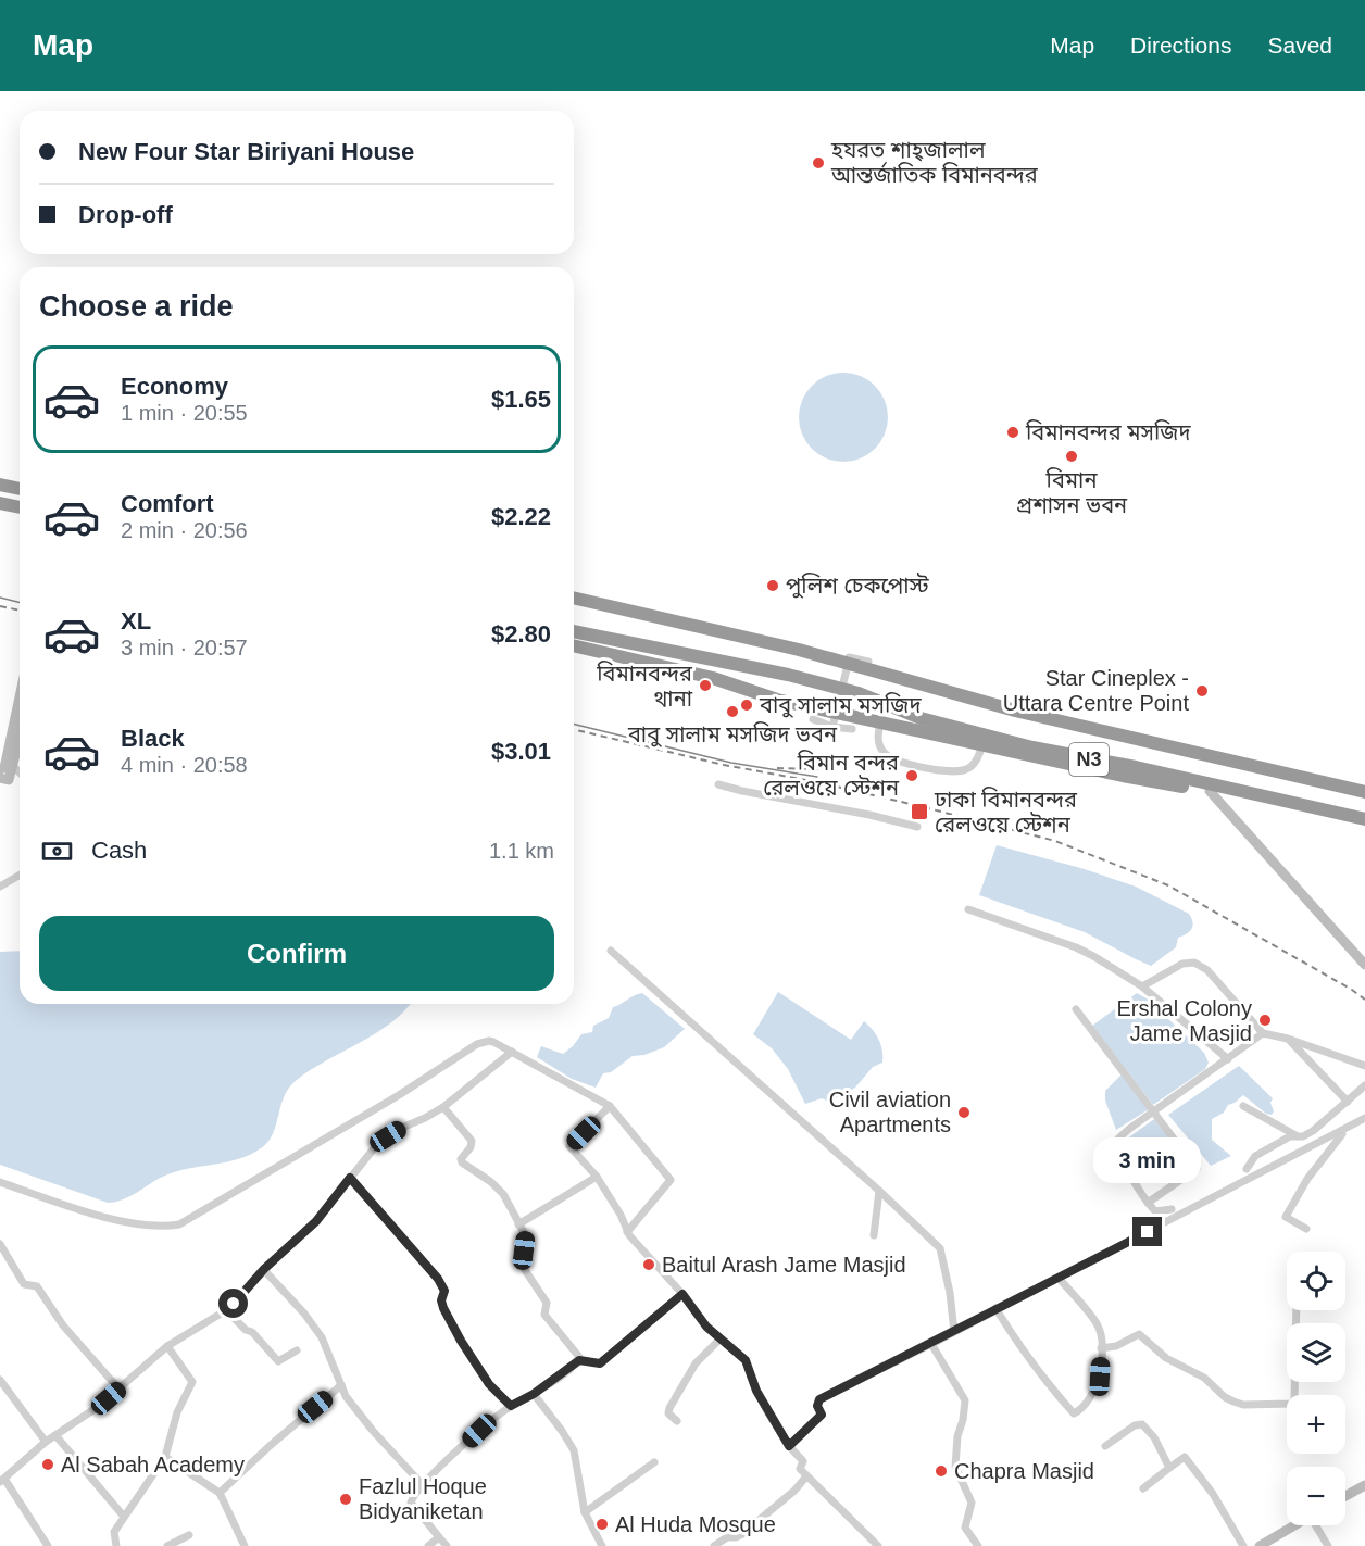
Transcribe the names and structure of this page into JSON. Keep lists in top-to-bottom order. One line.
{"streets":{"highway":["N3"]},"places":{"other":["হযরত শাহ্‌জালাল আন্তর্জাতিক বিমানবন্দর","বিমানবন্দর মসজিদ","বিমান প্রশাসন ভবন","পুলিশ চেকপোস্ট","বিমানবন্দর থানা","Star Cineplex - Uttara Centre Point","বাবু সালাম মসজিদ","বাবু সালাম মসজিদ ভবন","বিমান বন্দর রেলওয়ে স্টেশন","Ershal Colony Jame Masjid","Civil aviation Apartments","Baitul Arash Jame Masjid","Al Sabah Academy","Chapra Masjid","Fazlul Hoque Bidyaniketan","Al Huda Mosque"],"transit":["ঢাকা বিমানবন্দর রেলওয়ে স্টেশন"]},"page":{"header":"Map","nav":["Map","Directions","Saved"],"banner":["New Four Star Biriyani House","Drop-off"],"heading":"Choose a ride","list":[{"name":"Economy","note":"1 min · 20:55","value":"$1.65"},{"name":"Comfort","note":"2 min · 20:56","value":"$2.22"},{"name":"XL","note":"3 min · 20:57","value":"$2.80"},{"name":"Black","note":"4 min · 20:58","value":"$3.01"}],"pay":["Cash","1.1 km"],"buttons":"Confirm","bubble":"3 min","map_buttons":["+","−"]}}
